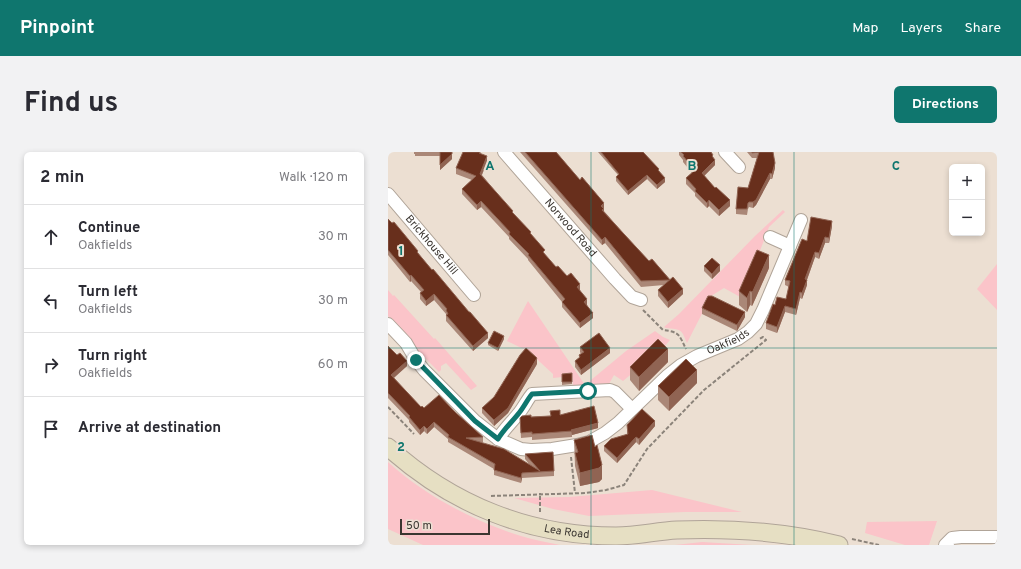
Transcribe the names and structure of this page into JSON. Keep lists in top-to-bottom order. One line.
{"streets":{"street":["Norwood Road","Brickhouse Hill","Oakfields","Lea Road"]},"scale_bar":"50 m","page":{"header":"Pinpoint","nav":["Map","Layers","Share"],"title":"Find us","buttons":"Directions","heading":["2 min","Walk · 120 m"],"map_buttons":["+","−"],"list":[["Continue","Oakfields","30 m"],["Turn left","Oakfields","30 m"],["Turn right","Oakfields","60 m"],"Arrive at destination"],"scale":"50 m"},"grid":{"columns":["A","B","C"],"rows":["1","2"]}}
